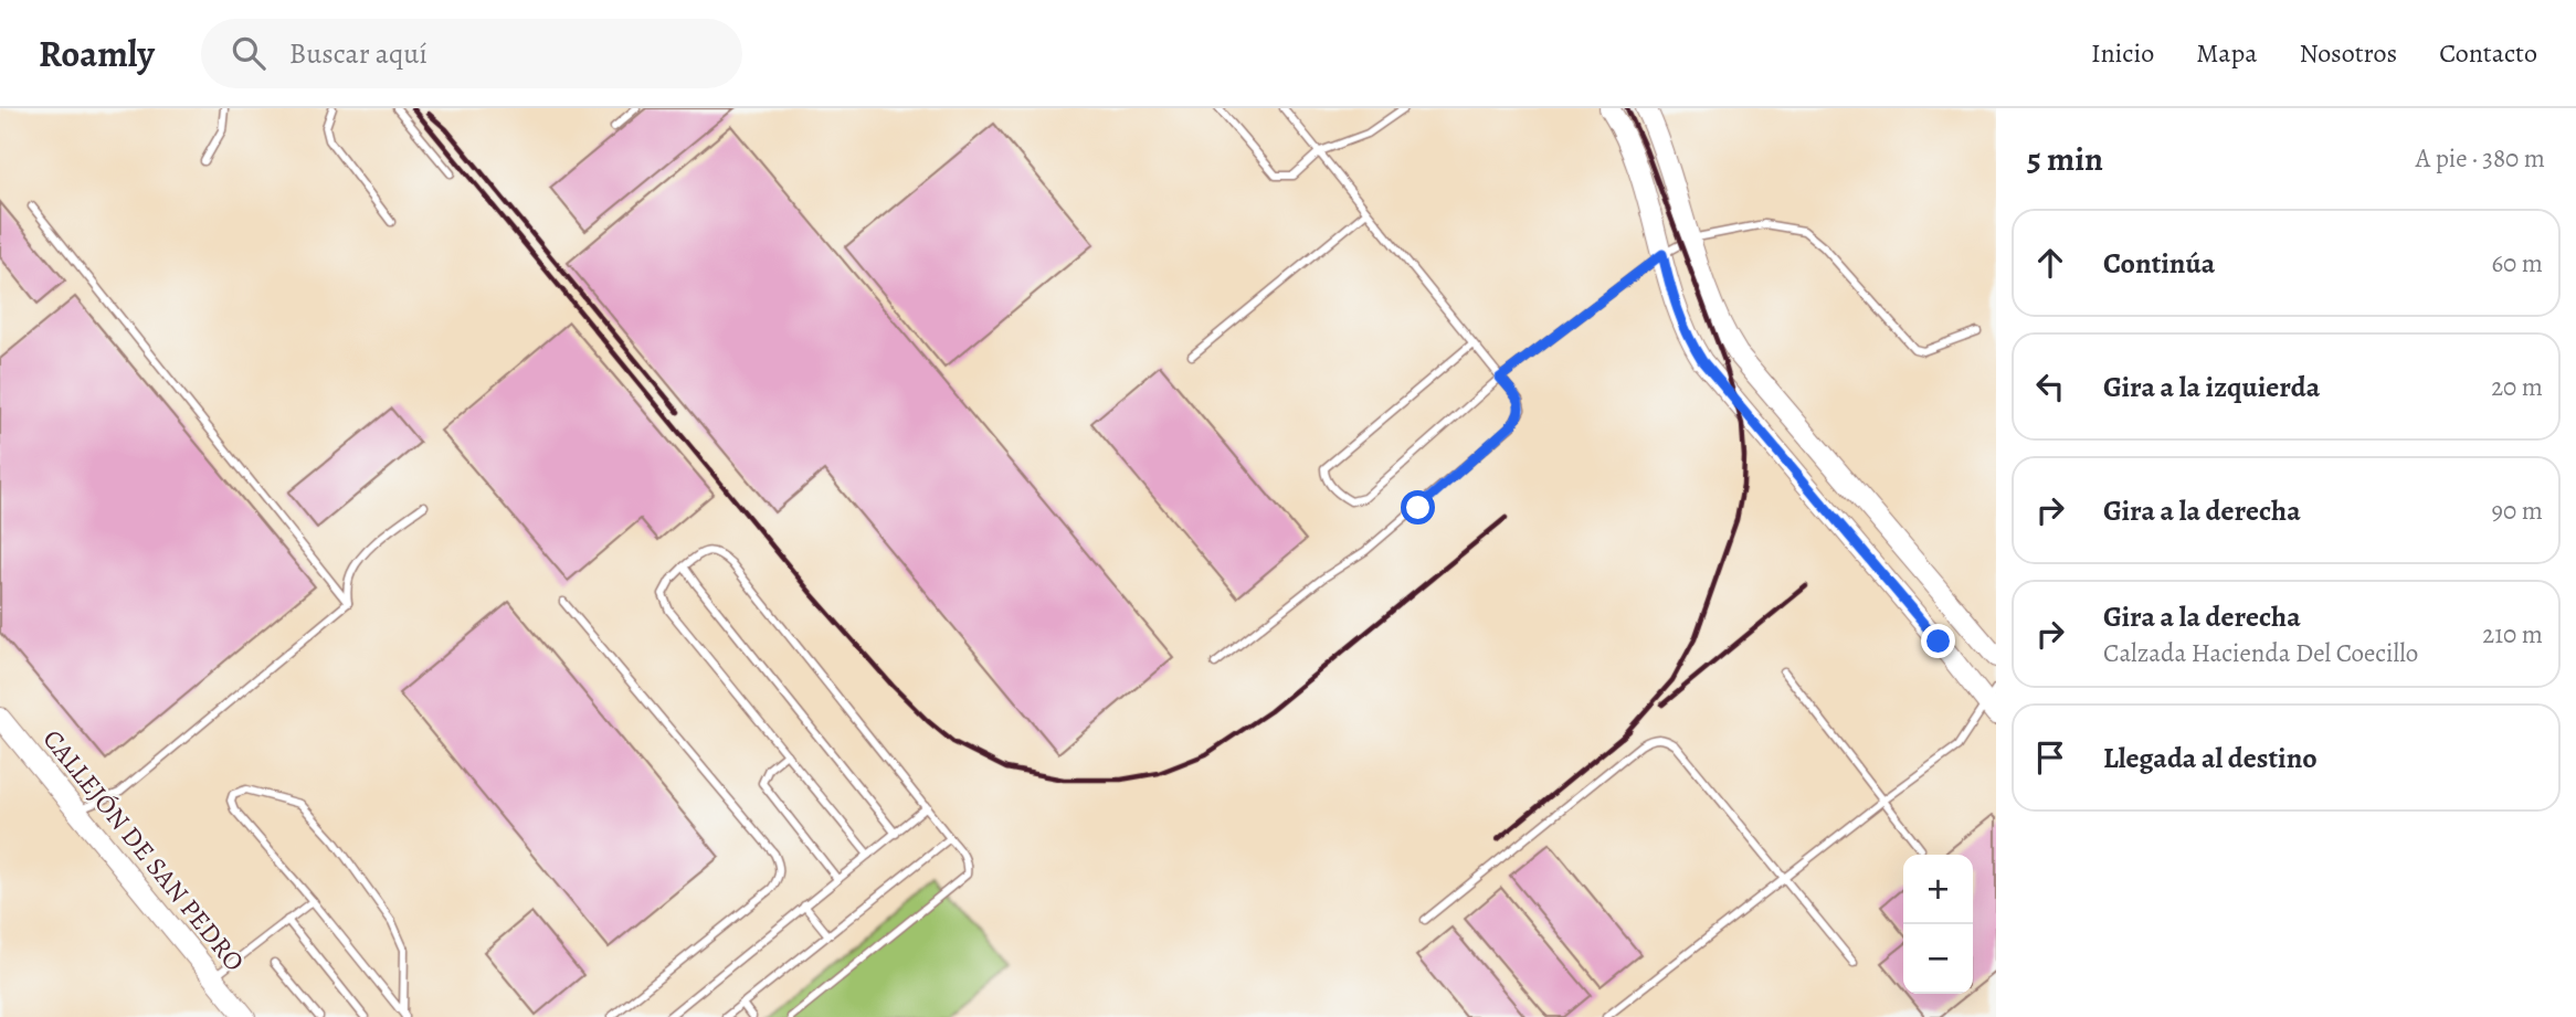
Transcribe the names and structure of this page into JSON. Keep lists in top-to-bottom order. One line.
{"streets":{"main road":["CALLEJÓN DE SAN PEDRO"]},"page":{"header":"Roamly","search":"Buscar aquí","nav":["Inicio","Mapa","Nosotros","Contacto"],"heading":["5 min","A pie · 380 m"],"list":[["Continúa","60 m"],["Gira a la izquierda","20 m"],["Gira a la derecha","90 m"],["Gira a la derecha","Calzada Hacienda Del Coecillo","210 m"],"Llegada al destino"],"map_buttons":["+","−"]}}
